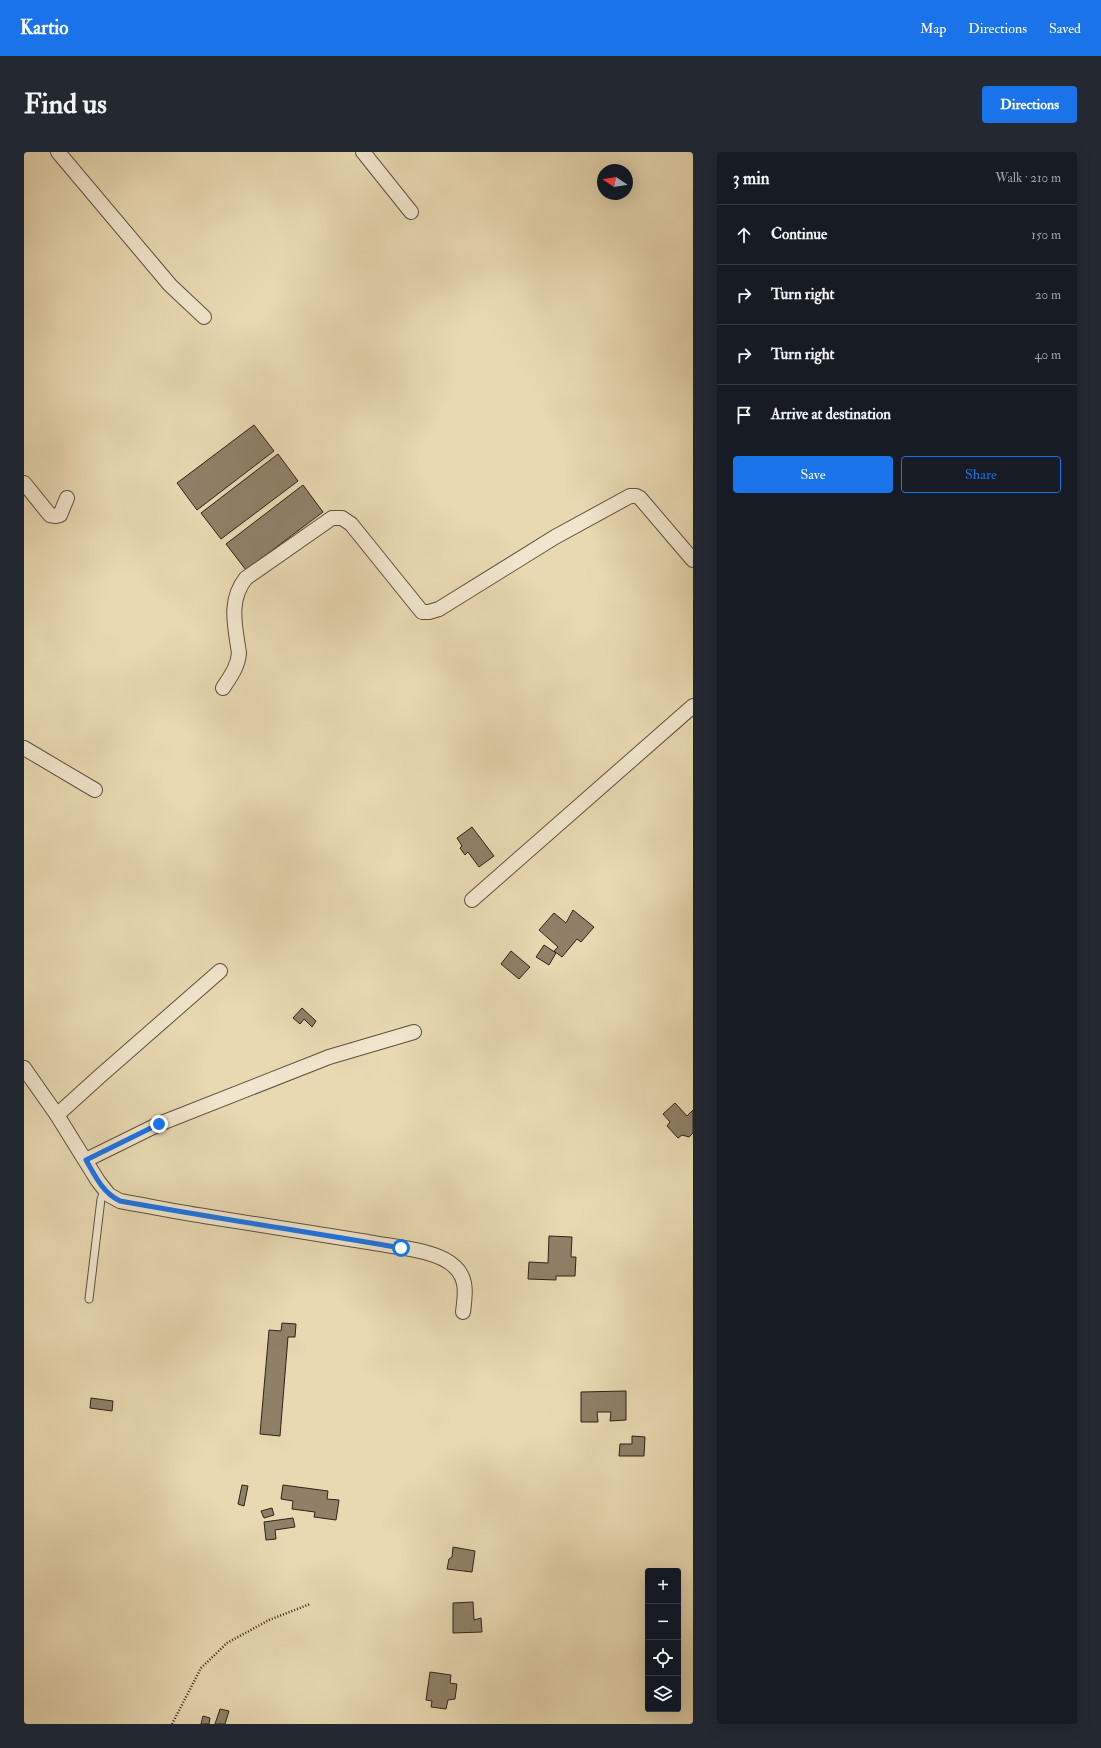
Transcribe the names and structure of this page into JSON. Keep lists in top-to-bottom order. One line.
{"north":"left","page":{"header":"Kartio","nav":["Map","Directions","Saved"],"buttons":["Directions",["Save","Share"]],"title":"Find us","heading":["3 min","Walk · 210 m"],"list":[["Continue","150 m"],["Turn right","20 m"],["Turn right","40 m"],"Arrive at destination"],"map_buttons":["+","−"]}}
